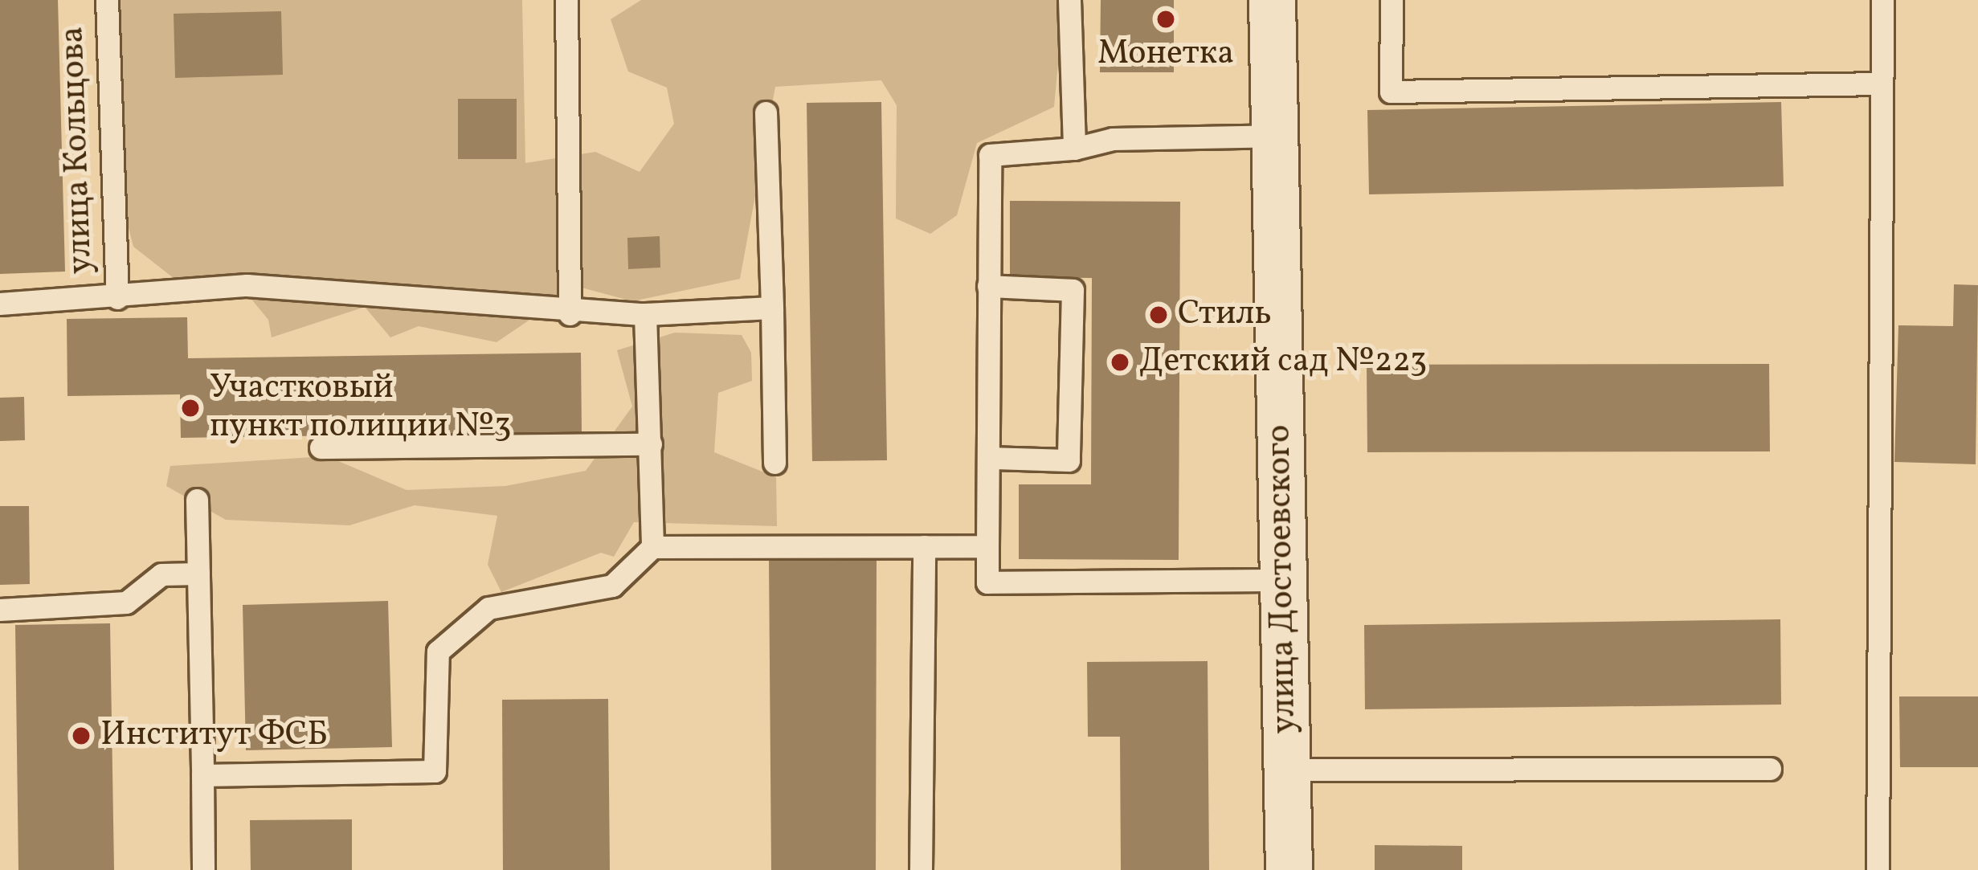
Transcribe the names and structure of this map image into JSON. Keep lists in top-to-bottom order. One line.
{"streets":{"street":["улица Достоевского"],"lane":["улица Кольцова"]},"places":["Монетка","Стиль","Детский сад №223","Участковый пункт полиции №3","Институт ФСБ"]}
